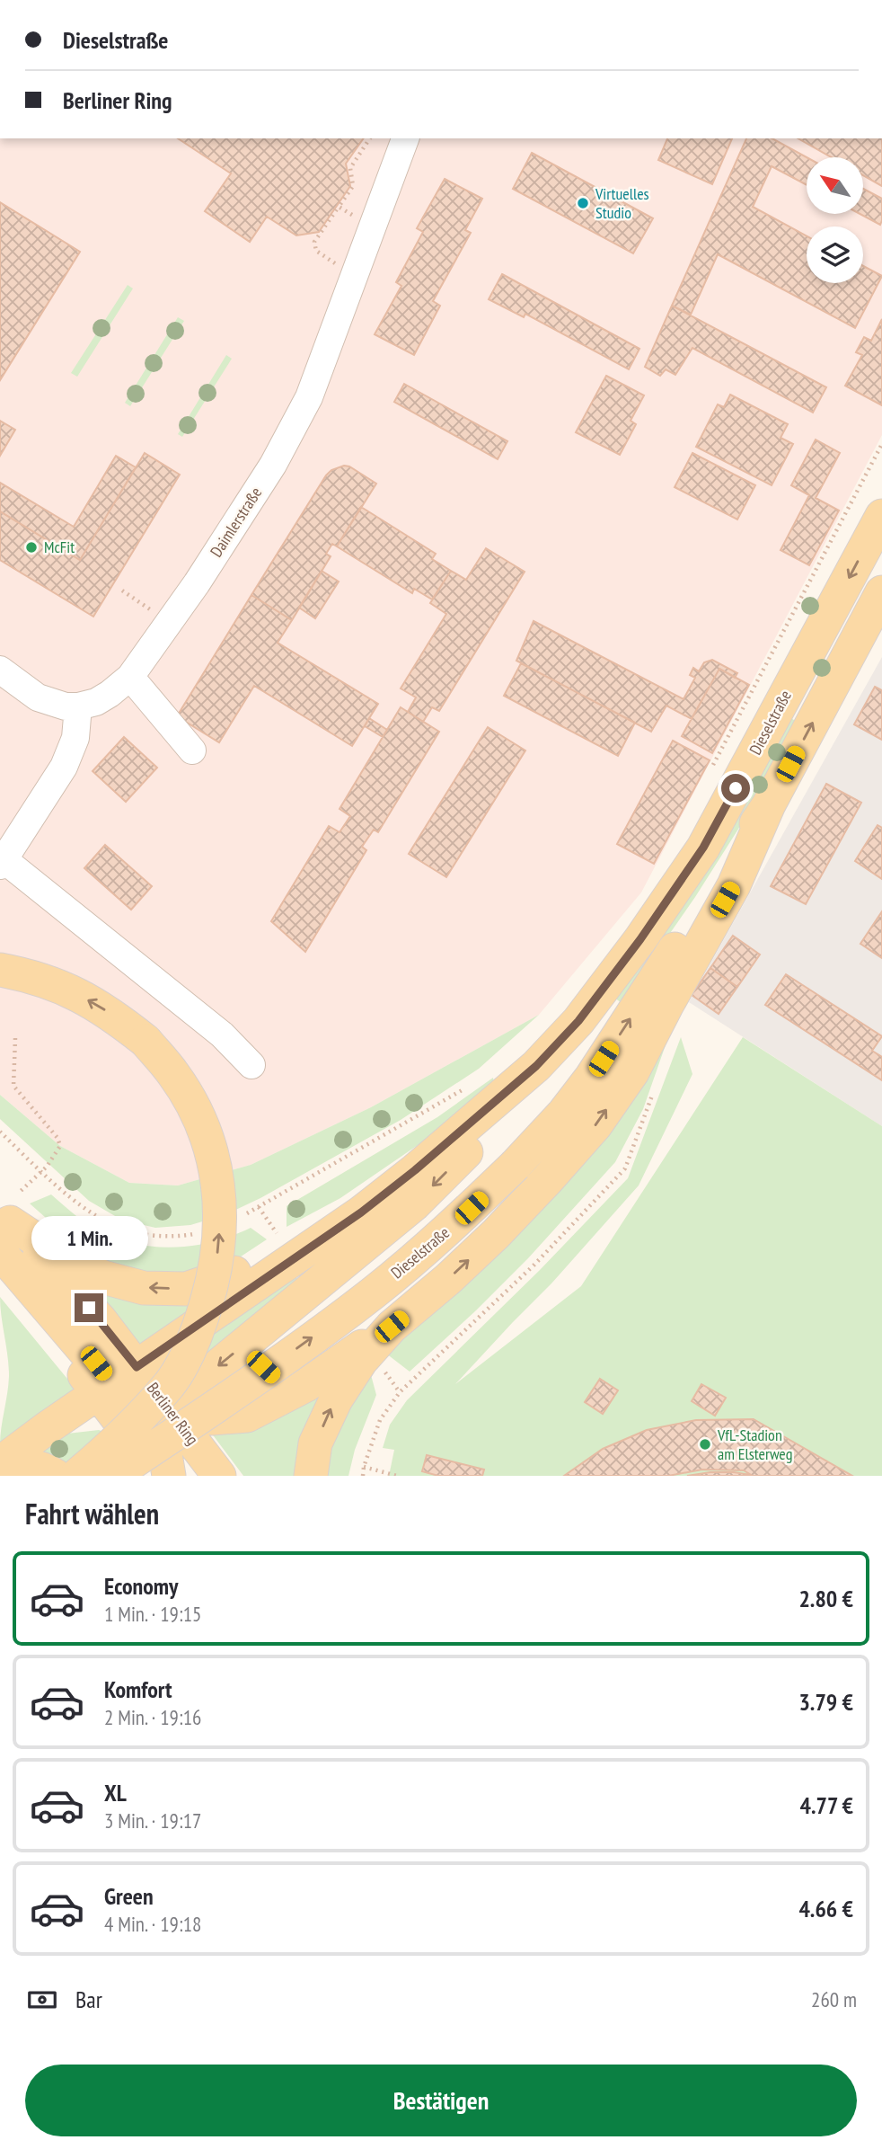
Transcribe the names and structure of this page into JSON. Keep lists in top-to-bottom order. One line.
{"streets":{"main road":["Dieselstraße","Berliner Ring"],"street":["Daimlerstraße"]},"crossings":[["Dieselstraße","Berliner Ring"]],"places":["Virtuelles Studio","McFit","VfL-Stadion am Elsterweg"],"north":"top left","page":{"banner":["Dieselstraße","Berliner Ring"],"bubble":"1 Min.","heading":"Fahrt wählen","list":[{"name":"Economy","note":"1 Min. · 19:15","value":"2.80 €"},{"name":"Komfort","note":"2 Min. · 19:16","value":"3.79 €"},{"name":"XL","note":"3 Min. · 19:17","value":"4.77 €"},{"name":"Green","note":"4 Min. · 19:18","value":"4.66 €"}],"pay":["Bar","260 m"],"buttons":"Bestätigen"}}
